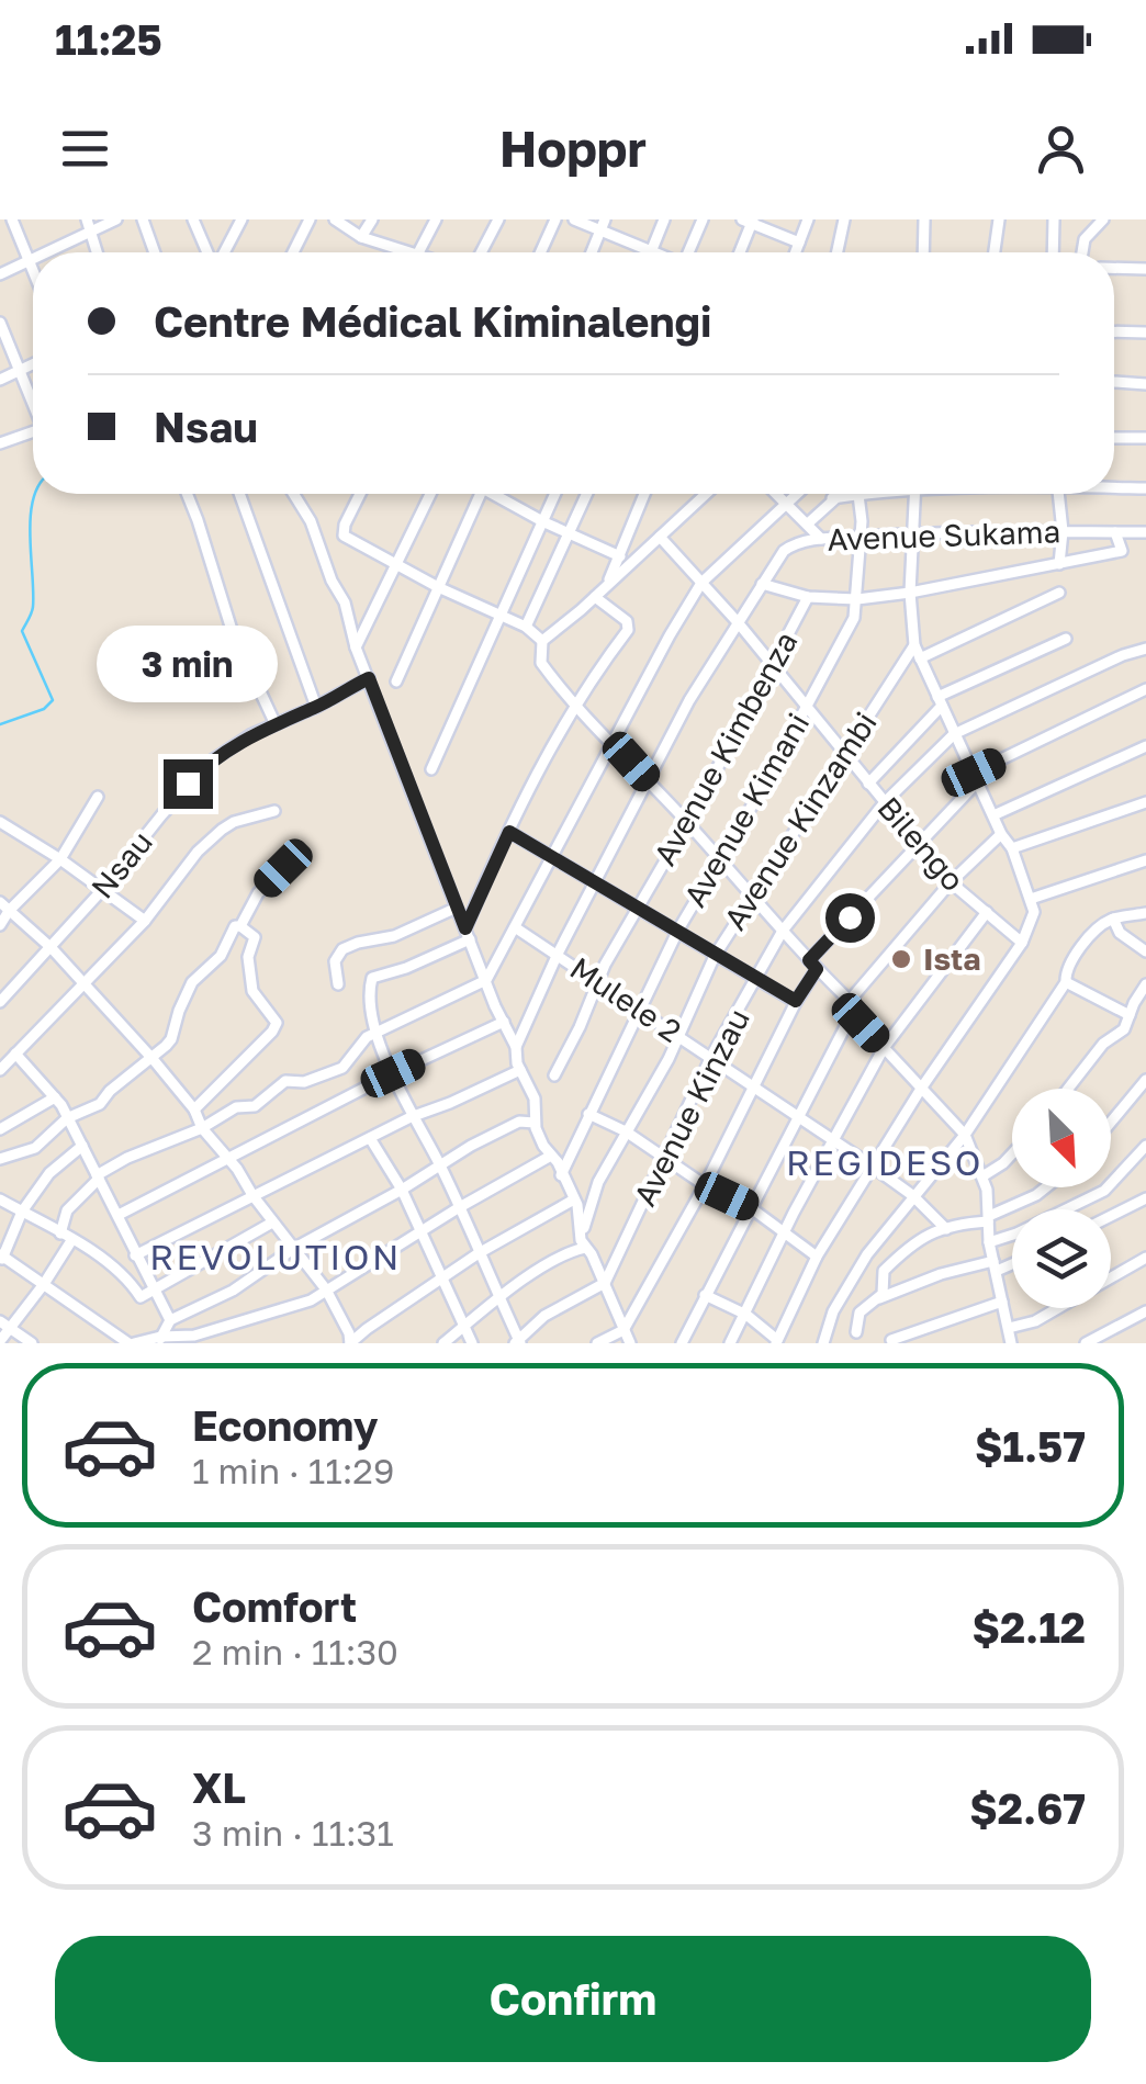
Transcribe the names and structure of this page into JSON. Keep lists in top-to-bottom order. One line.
{"streets":{"street":["Avenue Sukama","Avenue Kimbenza","Avenue Kimani","Avenue Kinzambi","Bilengo","Nsau","Mulele 2","Avenue Kinzau"]},"crossings":[["Avenue Sukama","Avenue Kimani"],["Avenue Sukama","Bilengo"],["Avenue Sukama","Mulele 2"],["Avenue Kimbenza","Bilengo"],["Avenue Kimbenza","Mulele 2"],["Avenue Kimani","Bilengo"],["Avenue Kimani","Mulele 2"],["Avenue Kinzambi","Bilengo"],["Avenue Kinzambi","Mulele 2"],["Bilengo","Avenue Kinzau"],["Mulele 2","Avenue Kinzau"]],"districts":["REGIDESO","REVOLUTION"],"places":["Ista"],"north":"bottom right","page":{"status":"11:25","header":"Hoppr","banner":["Centre Médical Kiminalengi","Nsau"],"bubble":"3 min","list":[{"name":"Economy","note":"1 min · 11:29","value":"$1.57"},{"name":"Comfort","note":"2 min · 11:30","value":"$2.12"},{"name":"XL","note":"3 min · 11:31","value":"$2.67"}],"buttons":"Confirm"}}
